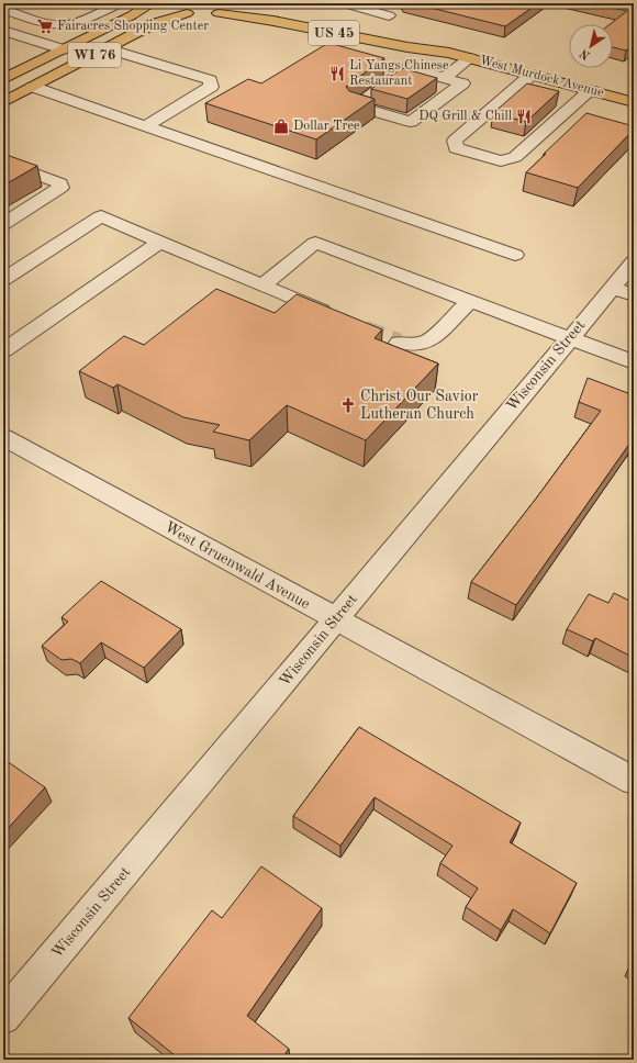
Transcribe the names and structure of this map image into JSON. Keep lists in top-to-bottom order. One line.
{"streets":{"main road":["US 45","WI 76","West Murdock Avenue"],"street":["Wisconsin Street","West Gruenwald Avenue"]},"crossings":[["Wisconsin Street","West Gruenwald Avenue"]],"places":{"supermarket":["Fairacres Shopping Center"],"restaurant":["Li Yangs Chinese Restaurant","DQ Grill & Chill"],"shop":["Dollar Tree"],"church":["Christ Our Savior Lutheran Church"]},"north":"bottom left"}
